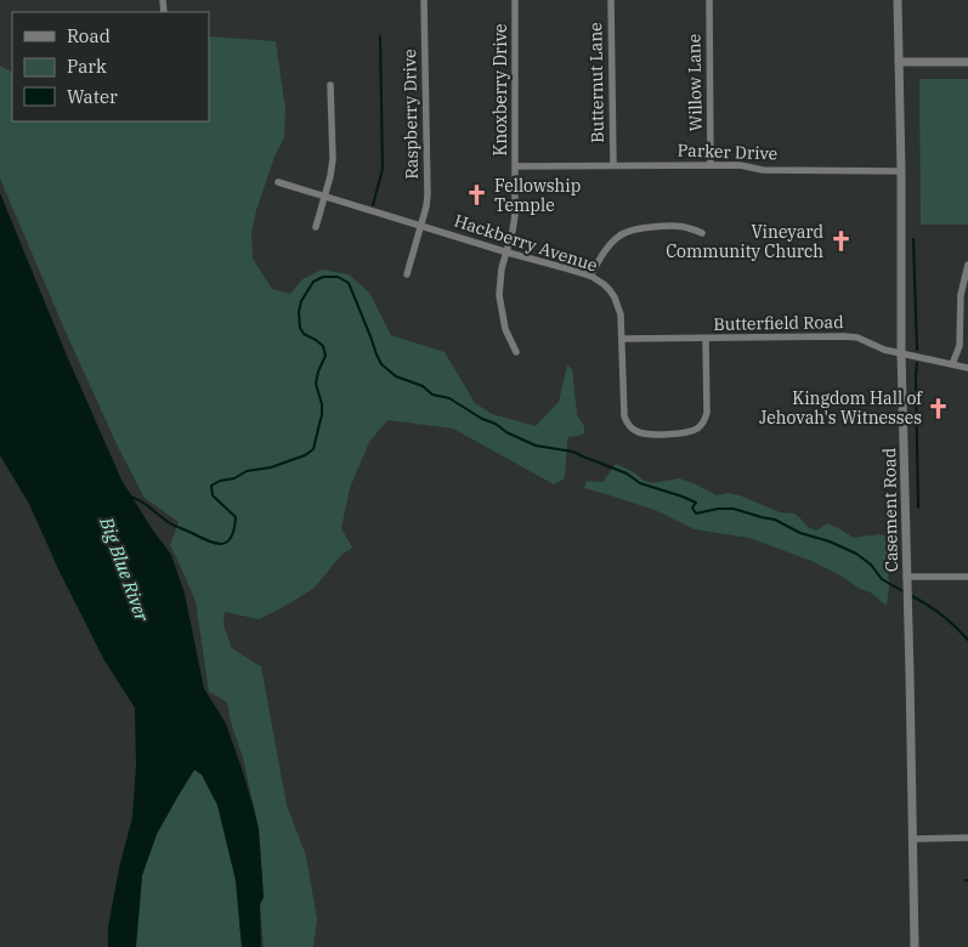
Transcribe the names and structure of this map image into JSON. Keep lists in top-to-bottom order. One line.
{"streets":{"street":["Butternut Lane","Willow Lane","Knoxberry Drive","Raspberry Drive","Parker Drive","Hackberry Avenue","Butterfield Road","Casement Road"]},"crossings":[["Butternut Lane","Parker Drive"],["Willow Lane","Parker Drive"],["Knoxberry Drive","Parker Drive"],["Knoxberry Drive","Hackberry Avenue"],["Raspberry Drive","Hackberry Avenue"],["Parker Drive","Casement Road"],["Hackberry Avenue","Butterfield Road"],["Butterfield Road","Casement Road"]],"water":["Big Blue River"],"places":{"church":["Fellowship Temple","Vineyard Community Church","Kingdom Hall of Jehovah's Witnesses"]},"legend":["Road","Park","Water"]}
